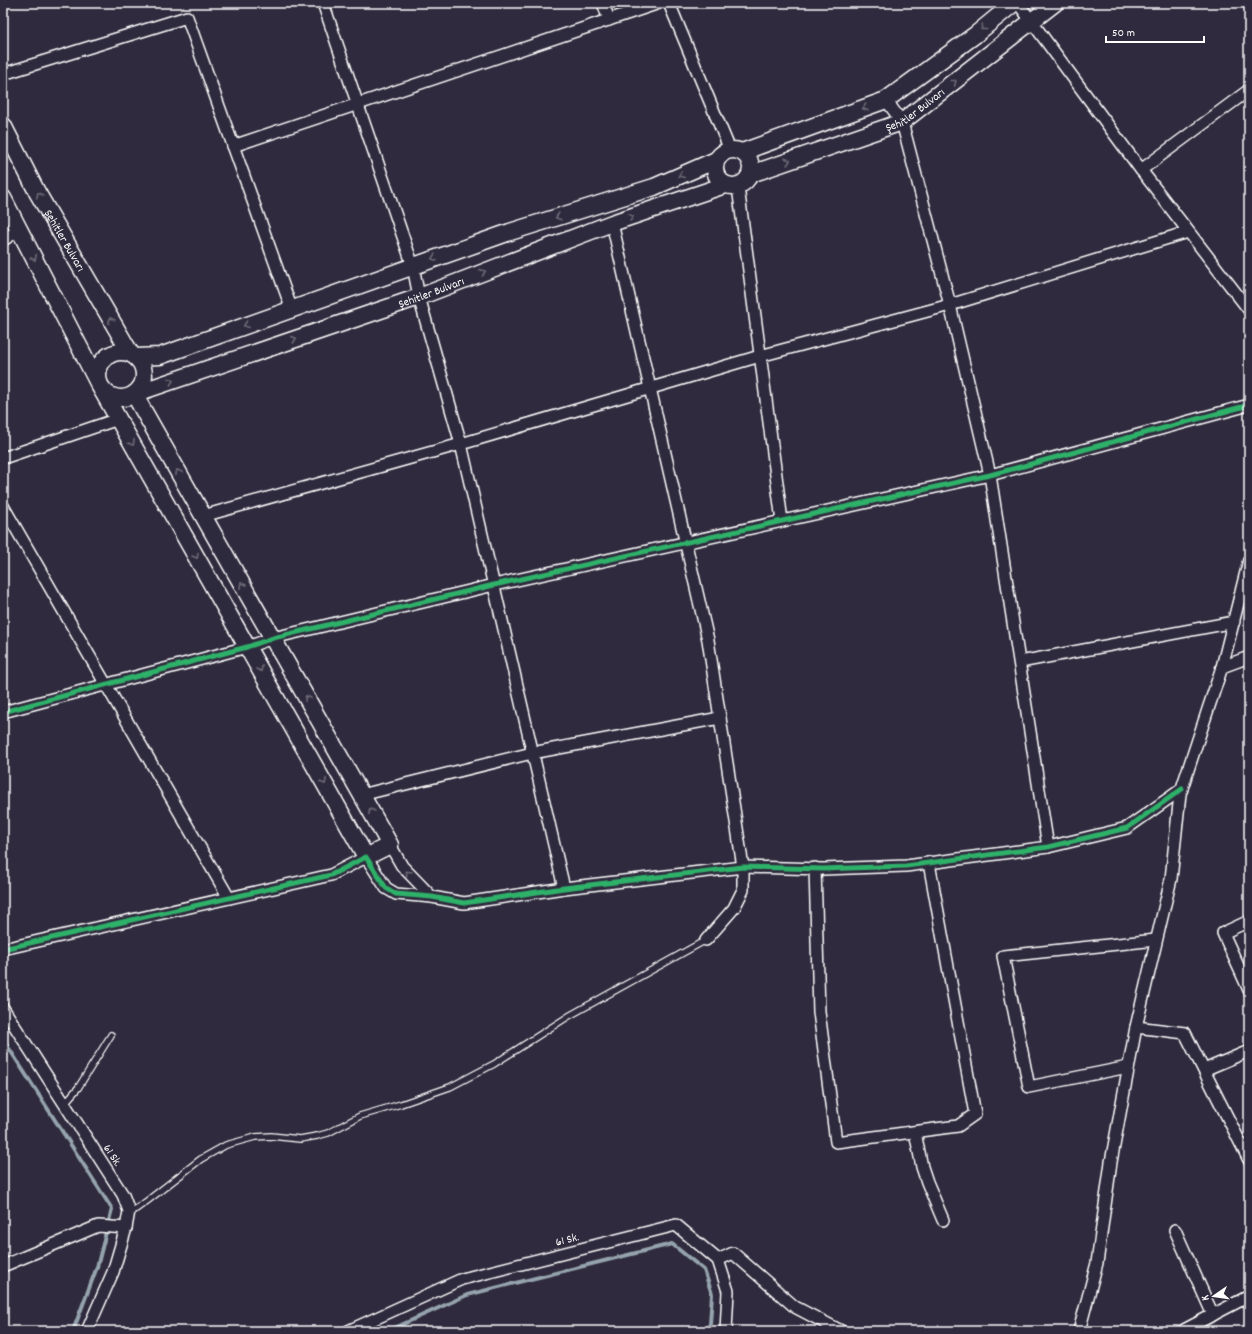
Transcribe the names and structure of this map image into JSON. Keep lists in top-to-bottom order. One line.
{"streets":{"main road":["Şehitler Bulvarı"],"street":["61 Sk."]},"scale_bar":"50 m","north":"left"}
